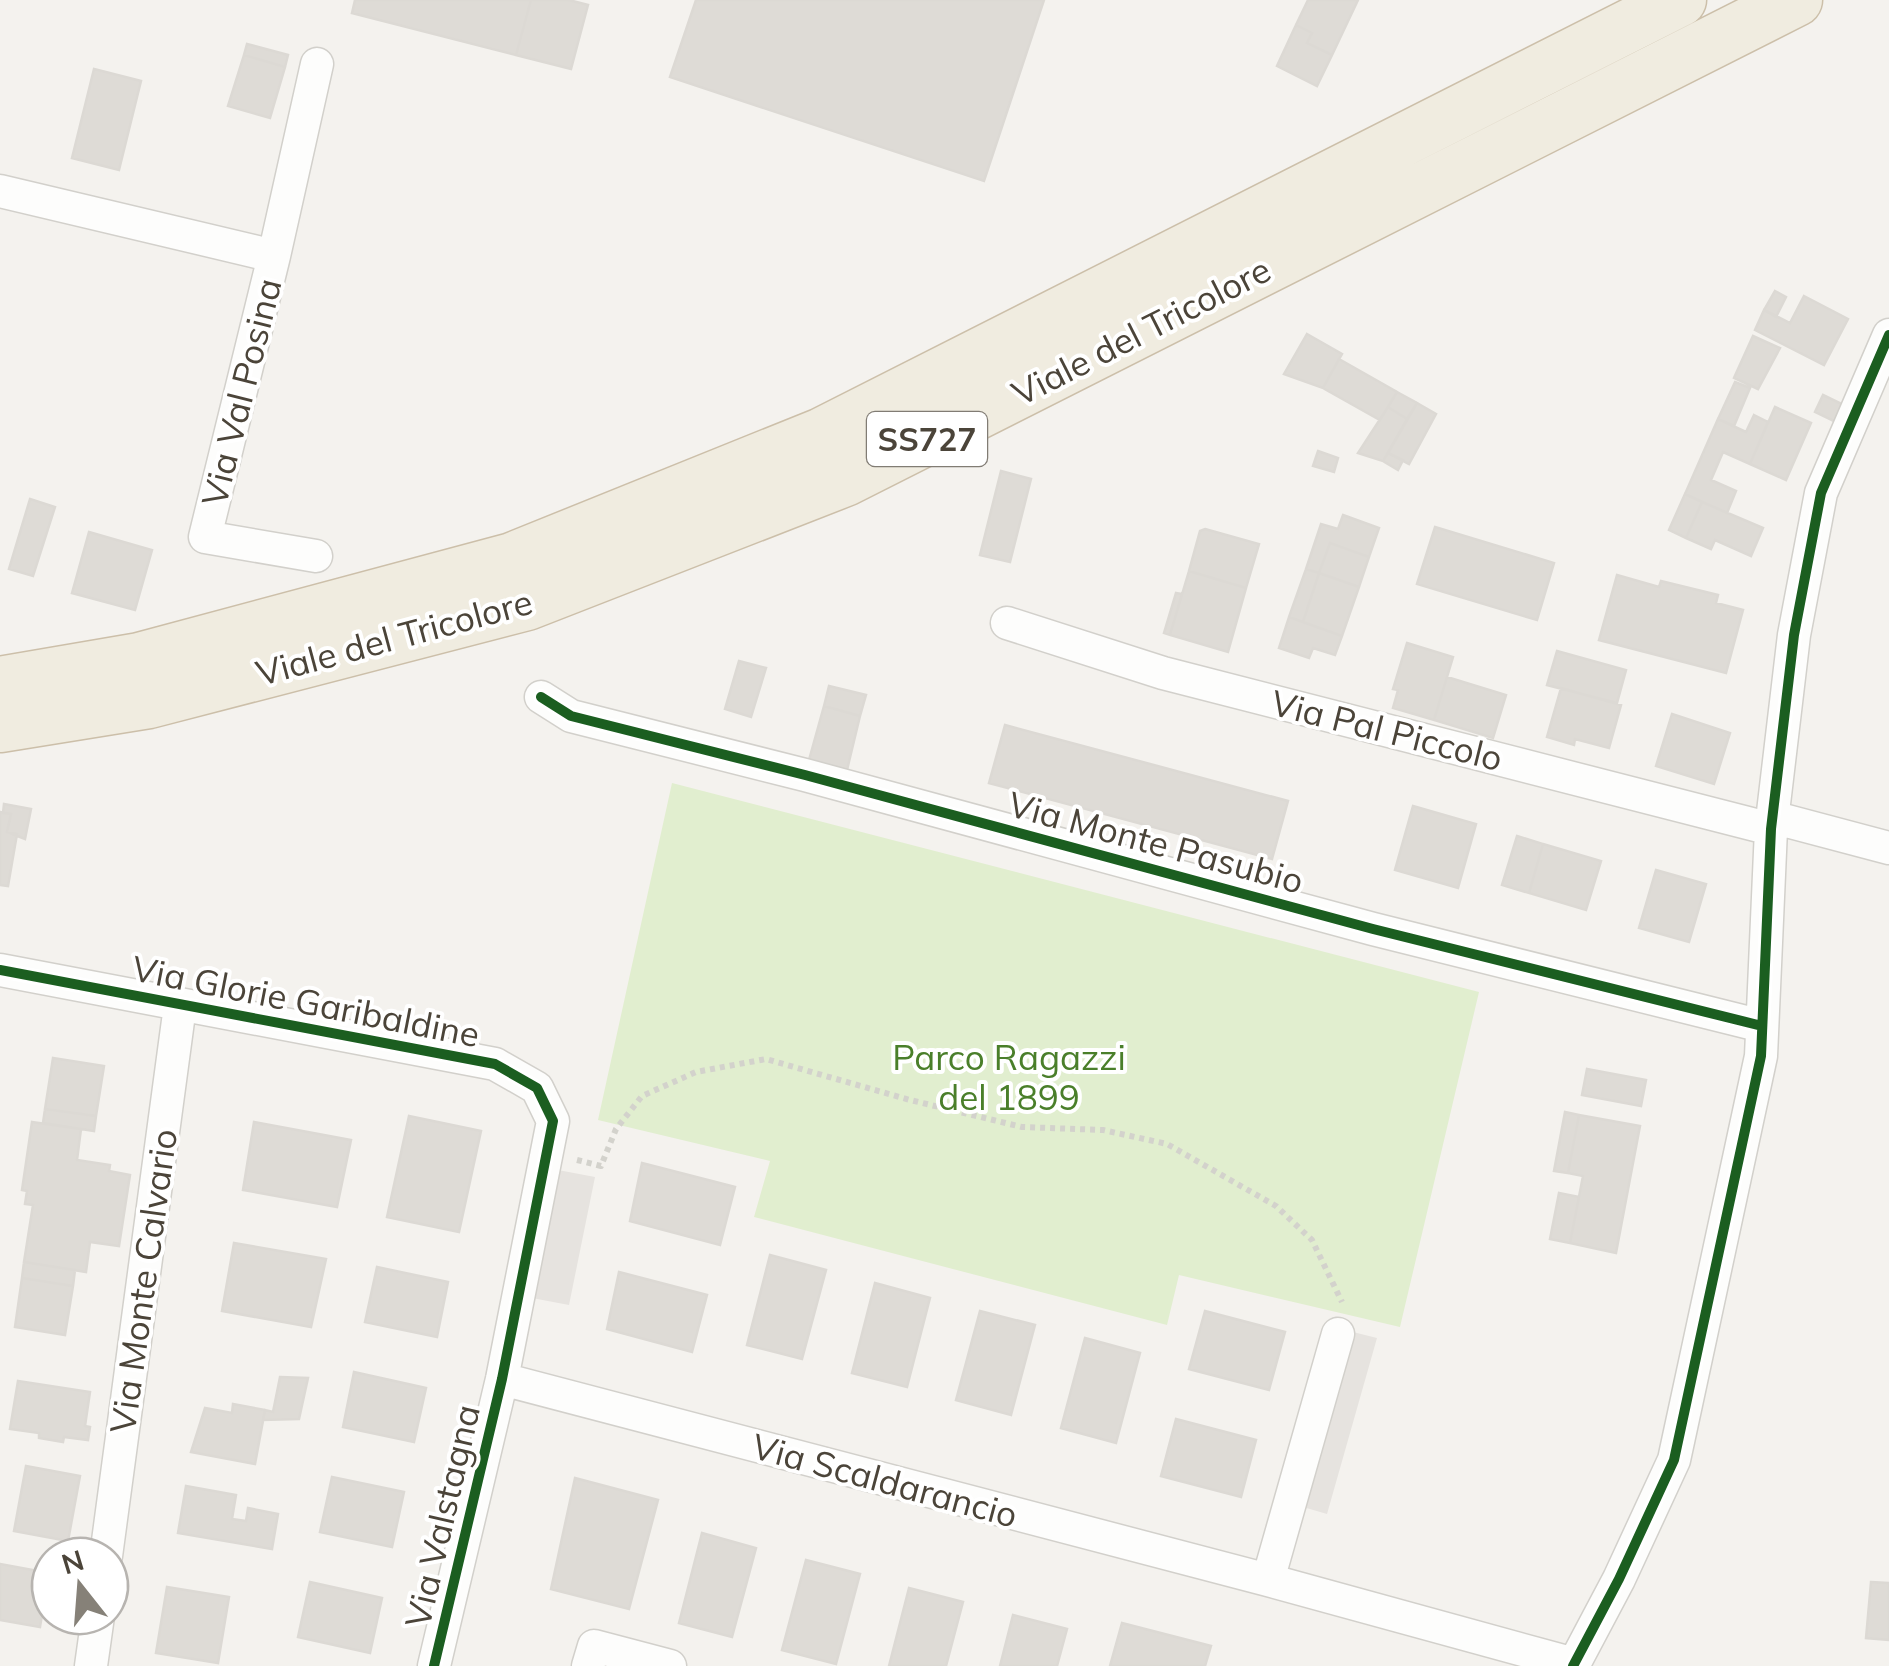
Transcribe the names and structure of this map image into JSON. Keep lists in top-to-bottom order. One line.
{"streets":{"highway":["Viale del Tricolore","SS727"],"street":["Via Val Posina","Via Pal Piccolo","Via Monte Pasubio","Via Glorie Garibaldine","Via Monte Calvario","Via Scaldarancio","Via Valstagna"]},"crossings":[["Via Glorie Garibaldine","Via Monte Calvario"],["Via Glorie Garibaldine","Via Scaldarancio"],["Via Glorie Garibaldine","Via Valstagna"],["Via Scaldarancio","Via Valstagna"]],"parks":["Parco Ragazzi del 1899"],"north":"top"}
